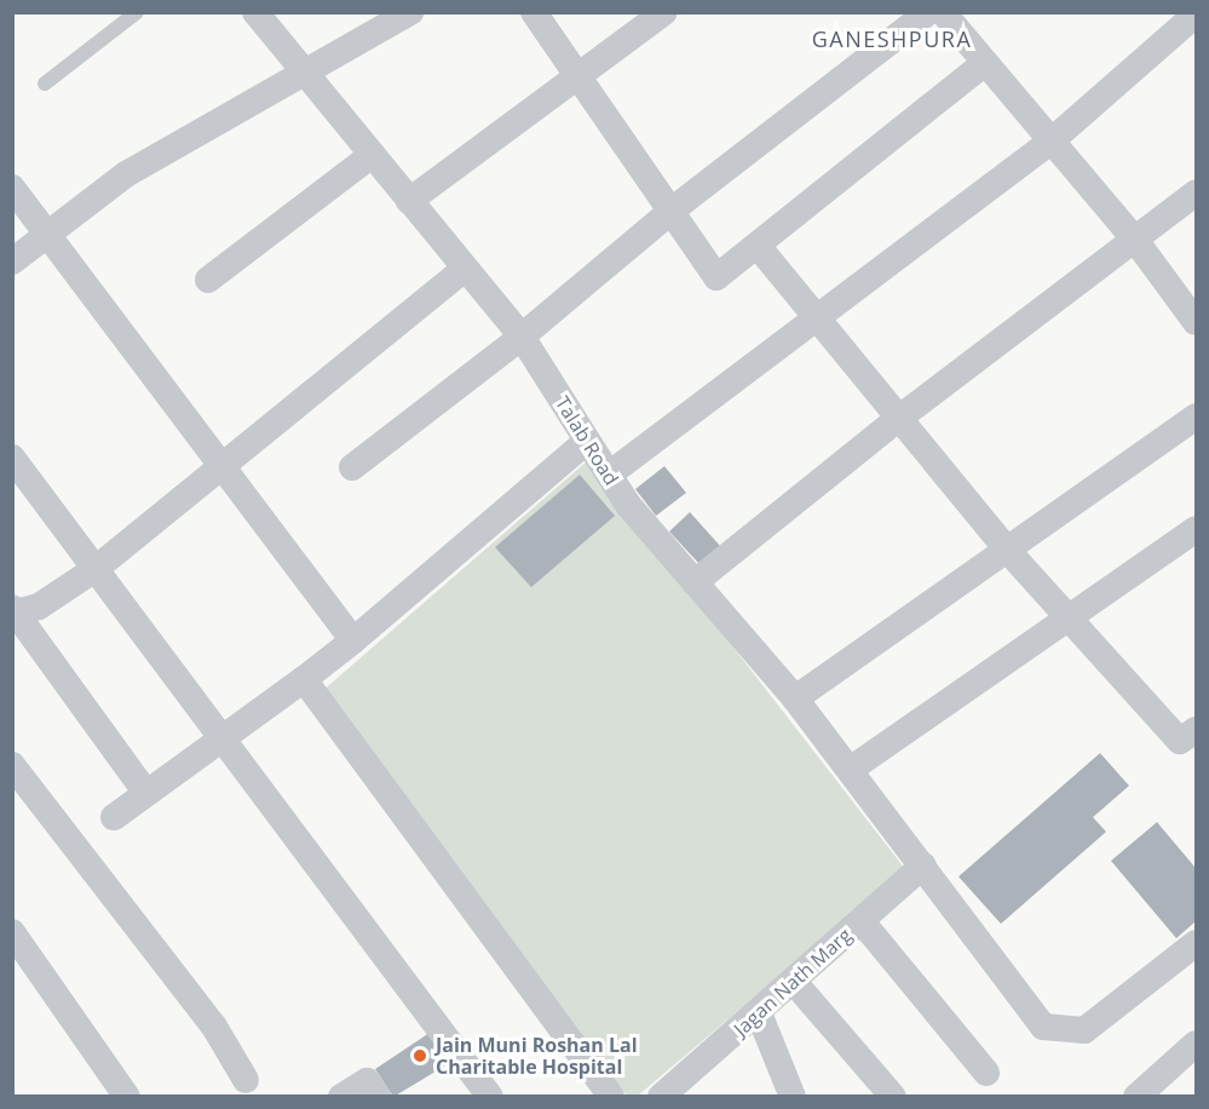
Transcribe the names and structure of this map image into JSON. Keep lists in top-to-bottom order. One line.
{"streets":{"street":["Talab Road","Jagan Nath Marg"]},"crossings":[["Talab Road","Jagan Nath Marg"]],"districts":["GANESHPURA"],"places":["Jain Muni Roshan Lal Charitable Hospital"]}
